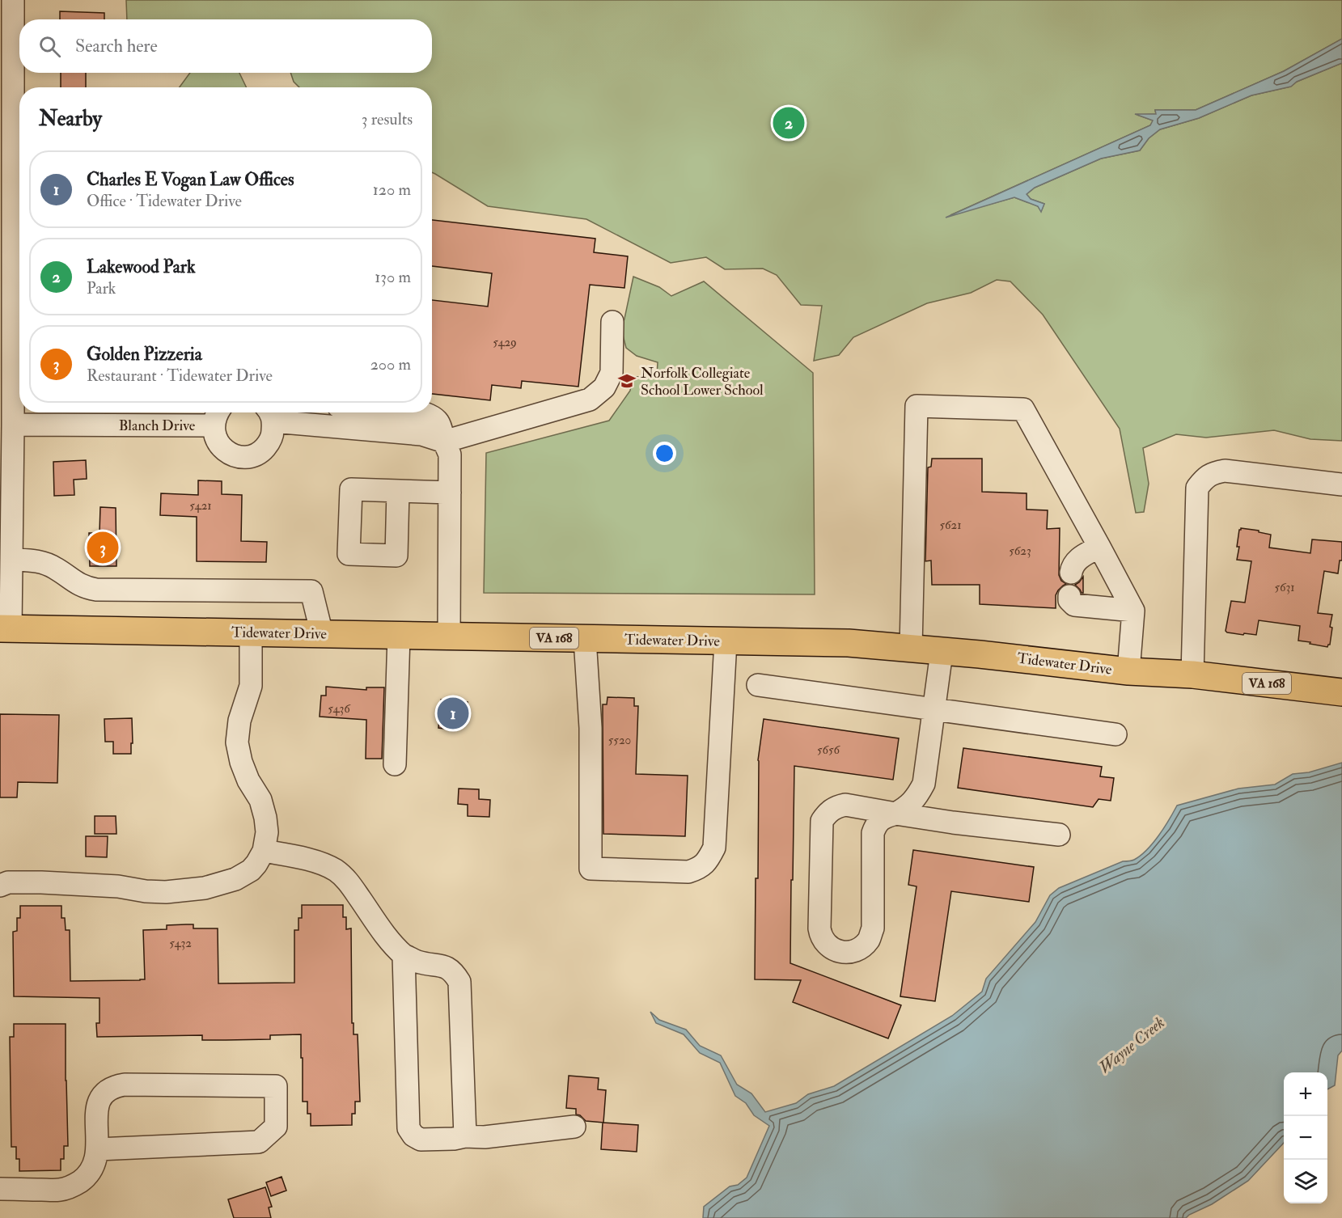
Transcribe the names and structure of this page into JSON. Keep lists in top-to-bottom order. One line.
{"streets":{"highway":["Tidewater Drive","VA 168"],"street":["Blanch Drive"]},"water":["Wayne Creek"],"places":{"school or university":["Norfolk Collegiate School Lower School"]},"house_numbers":["5429","5421","5621","5623","5631","5436","5520","5656","5432"],"page":{"search":"Search here","heading":["Nearby","3 results"],"pins":["2","3","1"],"list":[{"mark":"1","name":"Charles E Vogan Law Offices","note":"Office · Tidewater Drive","value":"120 m"},{"mark":"2","name":"Lakewood Park","note":"Park","value":"130 m"},{"mark":"3","name":"Golden Pizzeria","note":"Restaurant · Tidewater Drive","value":"200 m"}],"map_buttons":["+","−"]}}
